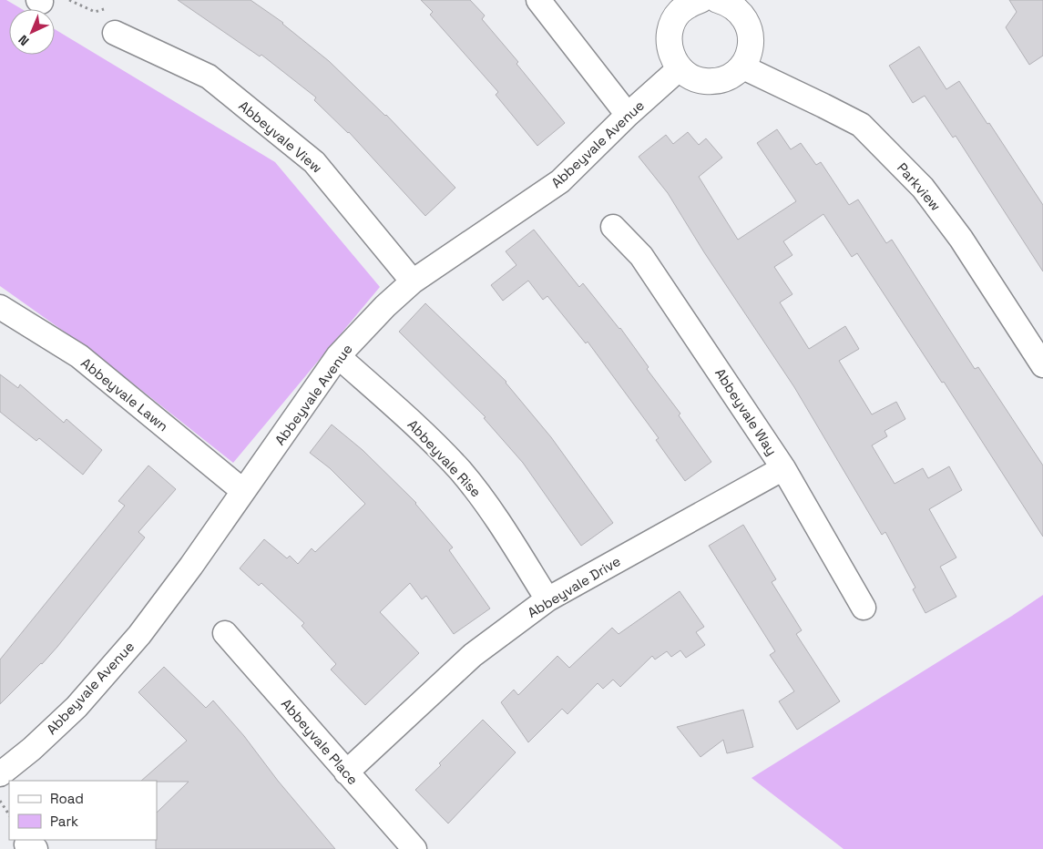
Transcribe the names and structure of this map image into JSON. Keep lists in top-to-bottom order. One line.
{"streets":{"street":["Abbeyvale View","Abbeyvale Avenue","Parkview","Abbeyvale Lawn","Abbeyvale Way","Abbeyvale Rise","Abbeyvale Drive","Abbeyvale Place"]},"crossings":[["Abbeyvale View","Abbeyvale Avenue"],["Abbeyvale Avenue","Abbeyvale Lawn"],["Abbeyvale Avenue","Abbeyvale Rise"],["Abbeyvale Way","Abbeyvale Drive"],["Abbeyvale Rise","Abbeyvale Drive"],["Abbeyvale Drive","Abbeyvale Place"]],"legend":["Road","Park"],"north":"bottom left"}
